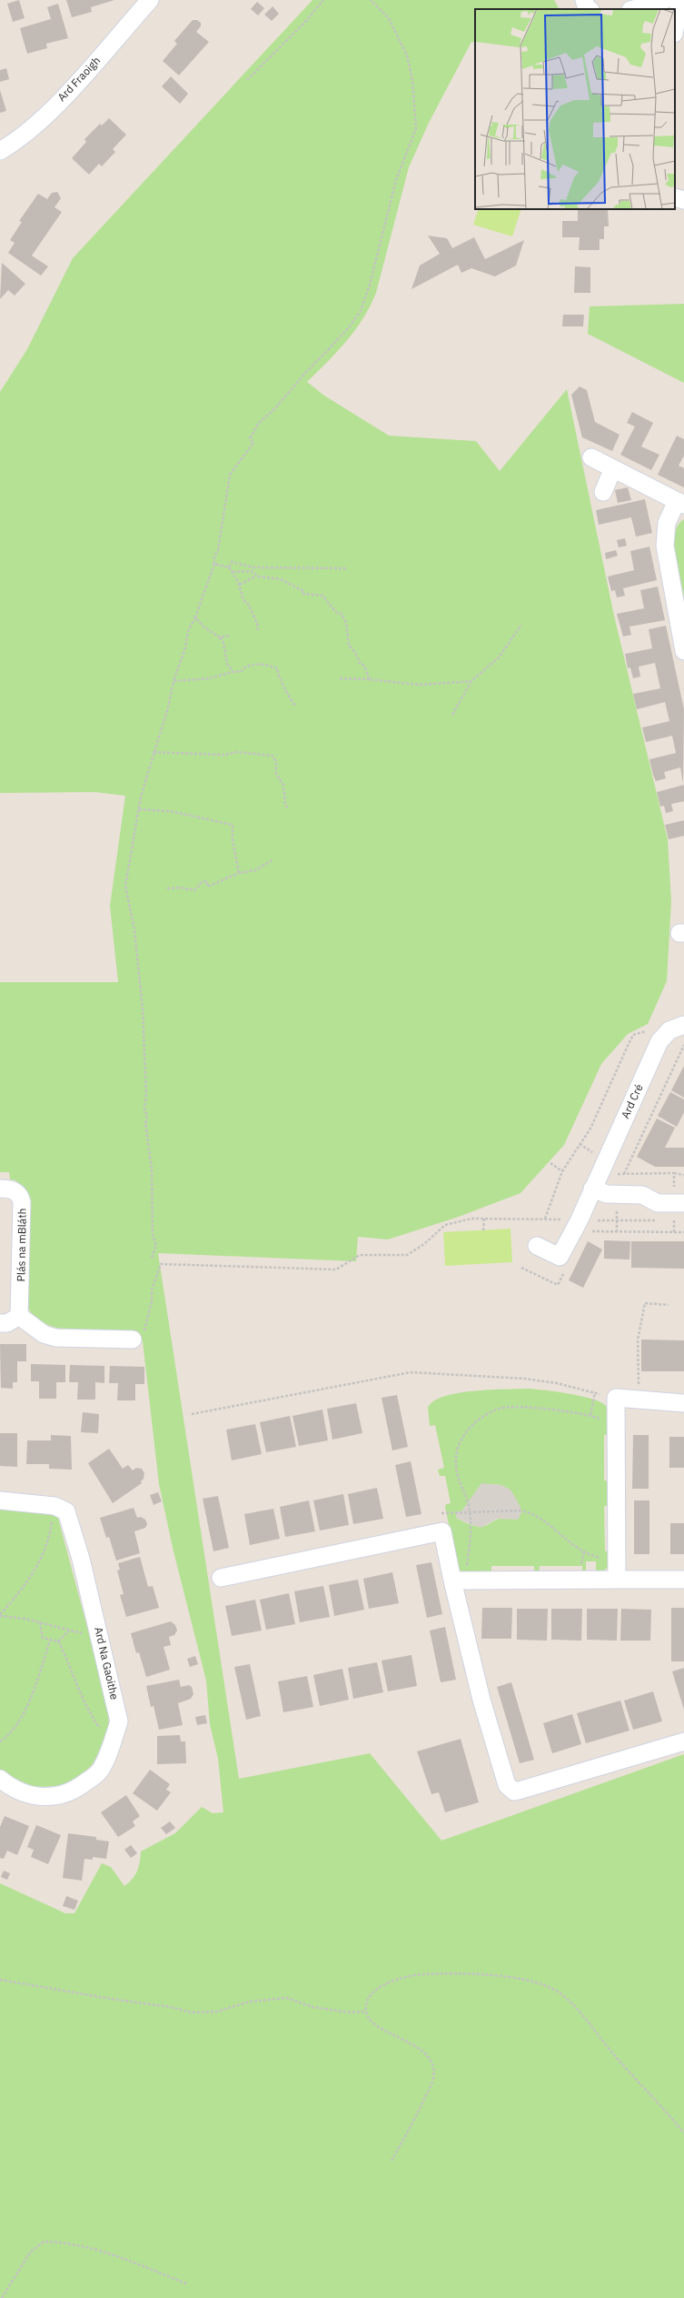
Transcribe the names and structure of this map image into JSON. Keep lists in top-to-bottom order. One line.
{"streets":{"street":["Ard Fraoigh","Ard Cré","Plás na mBláth","Ard Na Gaoithe"]}}
